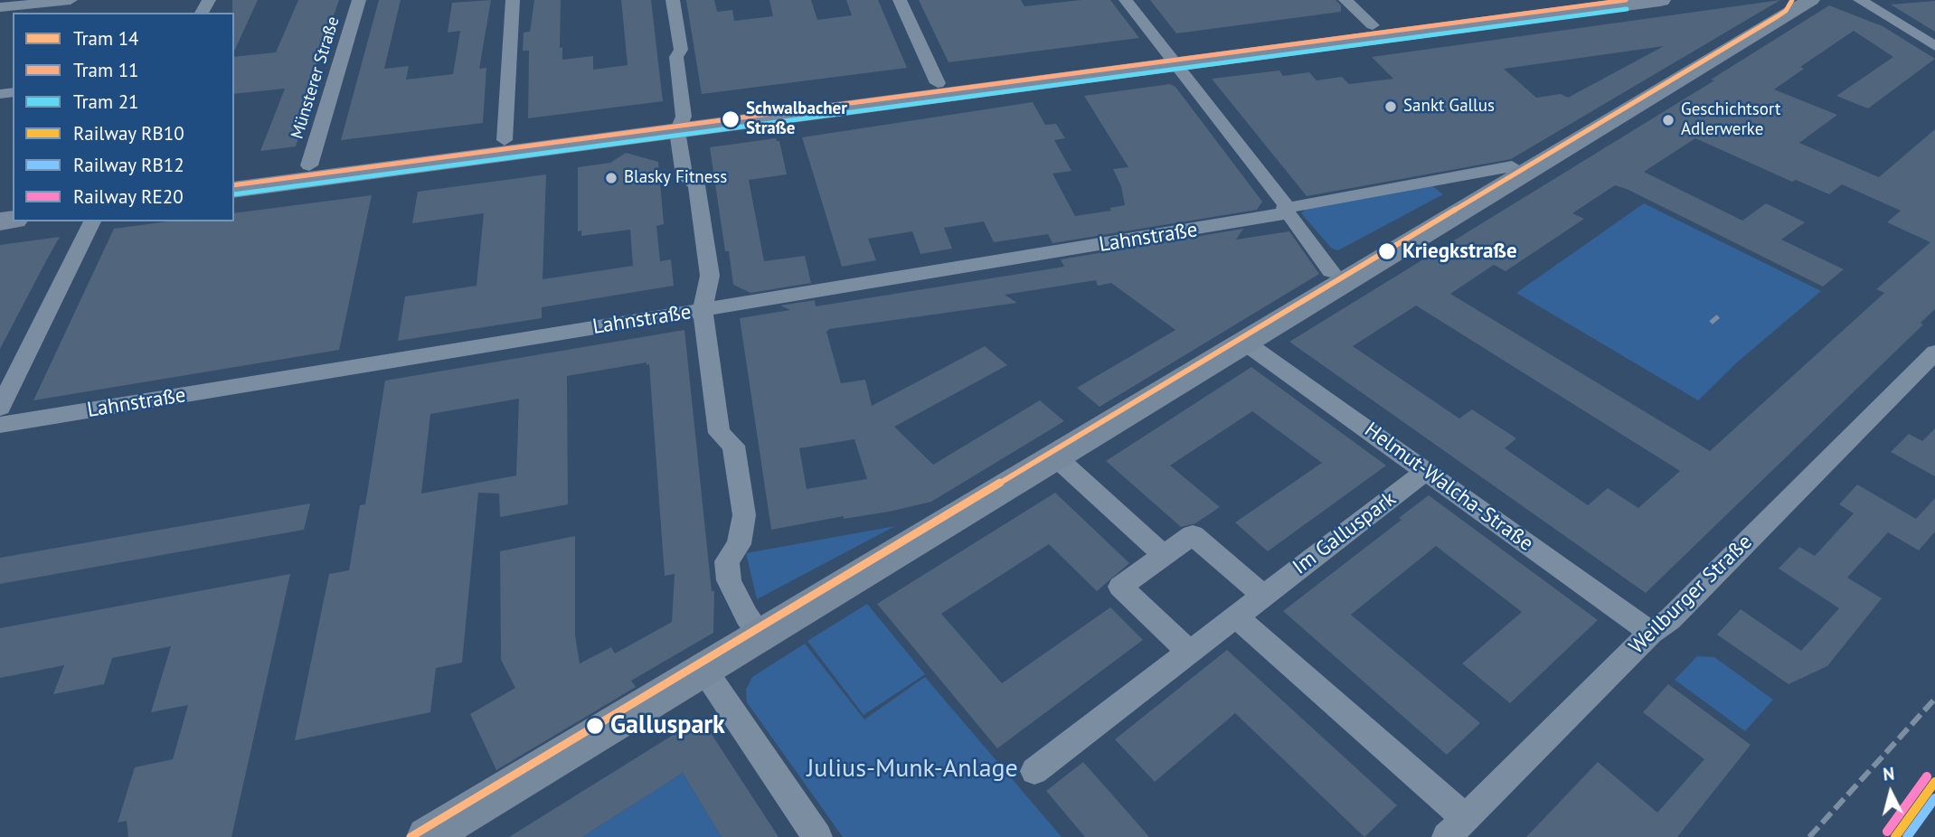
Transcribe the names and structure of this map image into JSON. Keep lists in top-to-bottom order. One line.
{"streets":{"street":["Münsterer Straße","Lahnstraße","Helmut-Walcha-Straße","Im Galluspark","Weilburger Straße"]},"crossings":[["Helmut-Walcha-Straße","Im Galluspark"],["Helmut-Walcha-Straße","Weilburger Straße"]],"parks":["Julius-Munk-Anlage"],"places":["Sankt Gallus","Schwalbacher Straße","Geschichtsort Adlerwerke","Blasky Fitness","Kriegkstraße","Galluspark"],"lines":["tram line 14","tram line 11","tram line 21","rail line RE20","rail line RB10","rail line RB12"],"legend":["Tram 14","Tram 11","Tram 21","Railway RB10","Railway RB12","Railway RE20"],"north":"top"}
